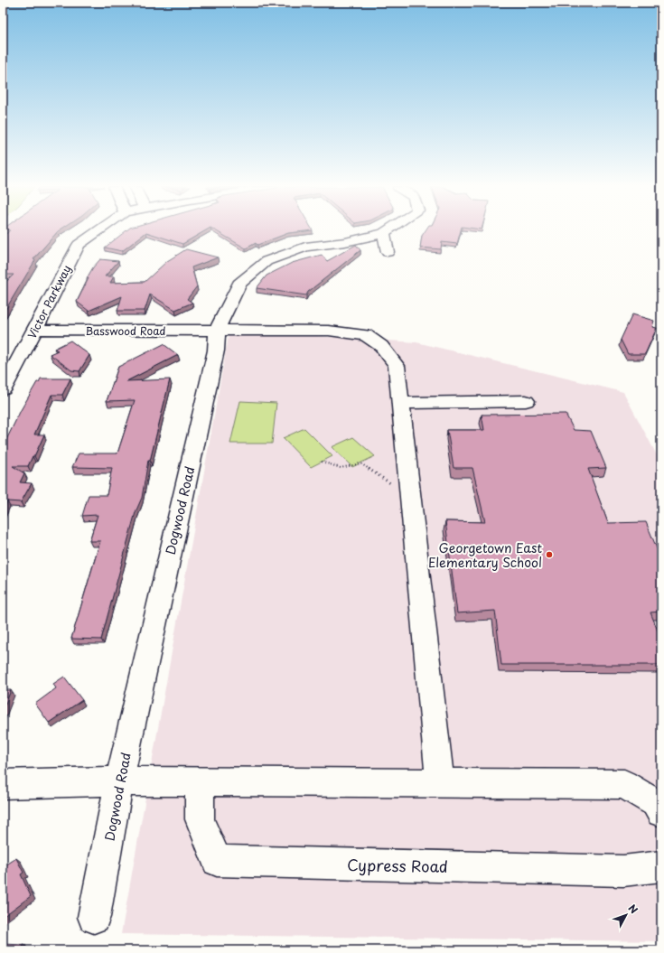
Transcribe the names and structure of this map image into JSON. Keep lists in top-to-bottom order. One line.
{"streets":{"street":["Victor Parkway","Basswood Road","Dogwood Road","Cypress Road"]},"crossings":[["Victor Parkway","Basswood Road"],["Basswood Road","Dogwood Road"]],"places":["Georgetown East Elementary School"],"north":"top right"}
